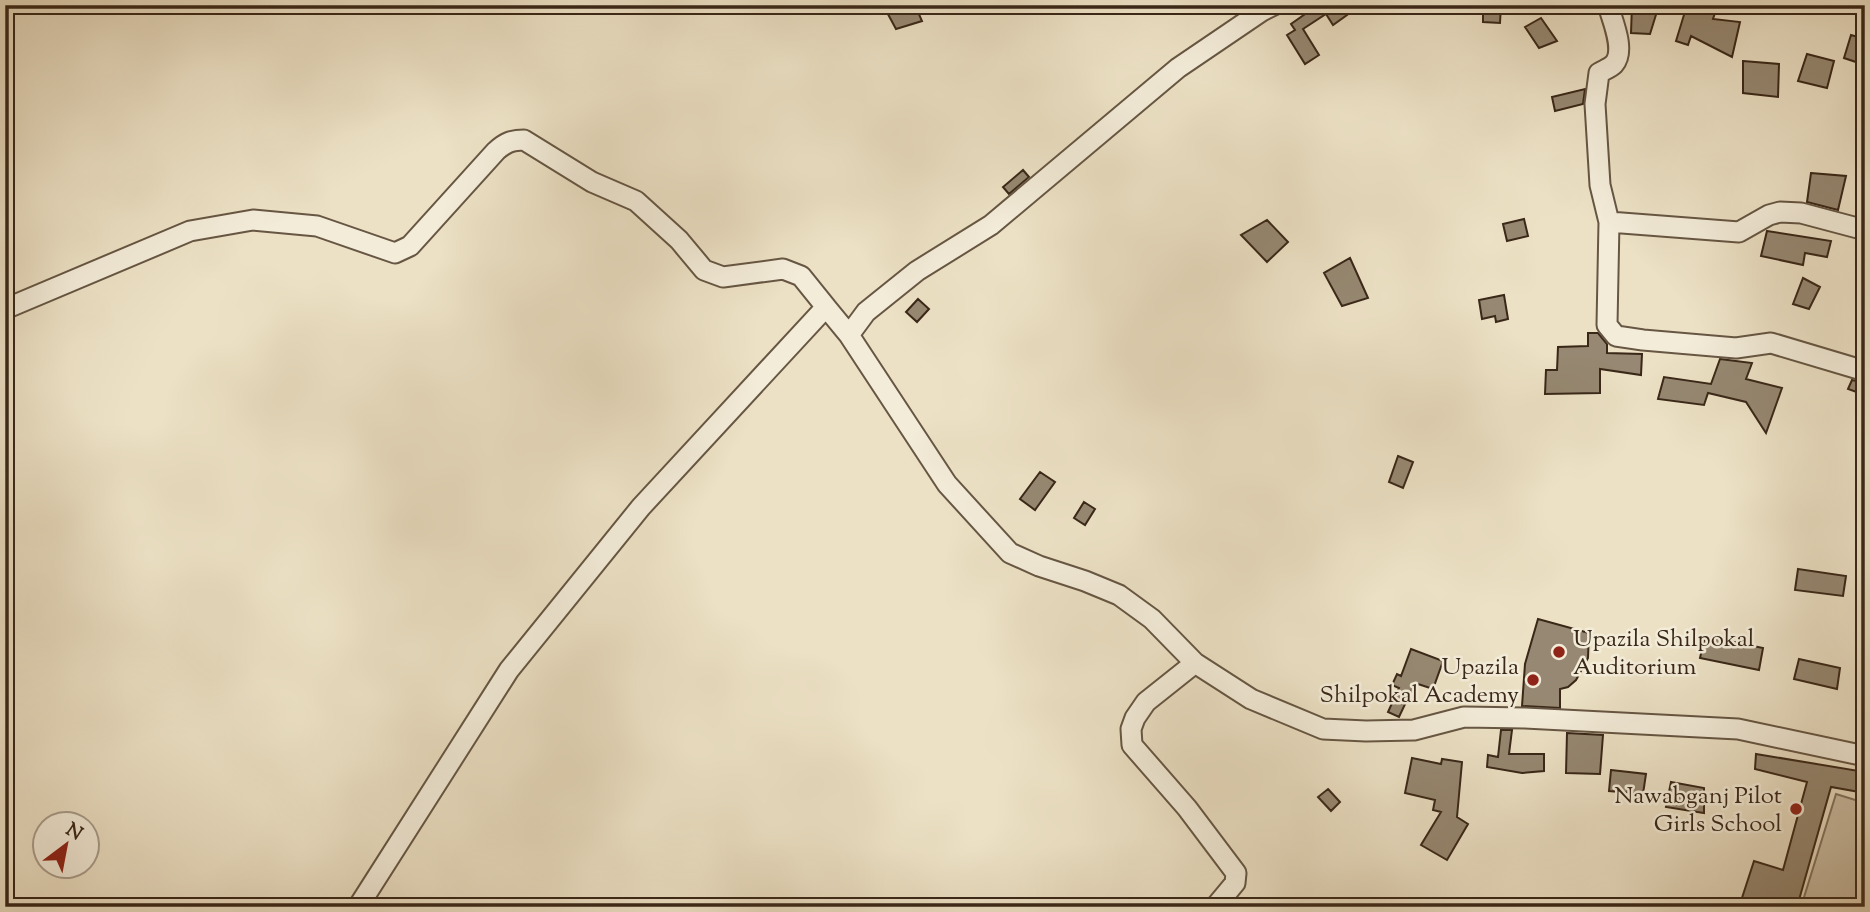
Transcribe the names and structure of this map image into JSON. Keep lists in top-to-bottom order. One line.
{"places":["Upazila Shilpokal Auditorium","Upazila Shilpokal Academy","Nawabganj Pilot Girls School"],"north":"top right"}
